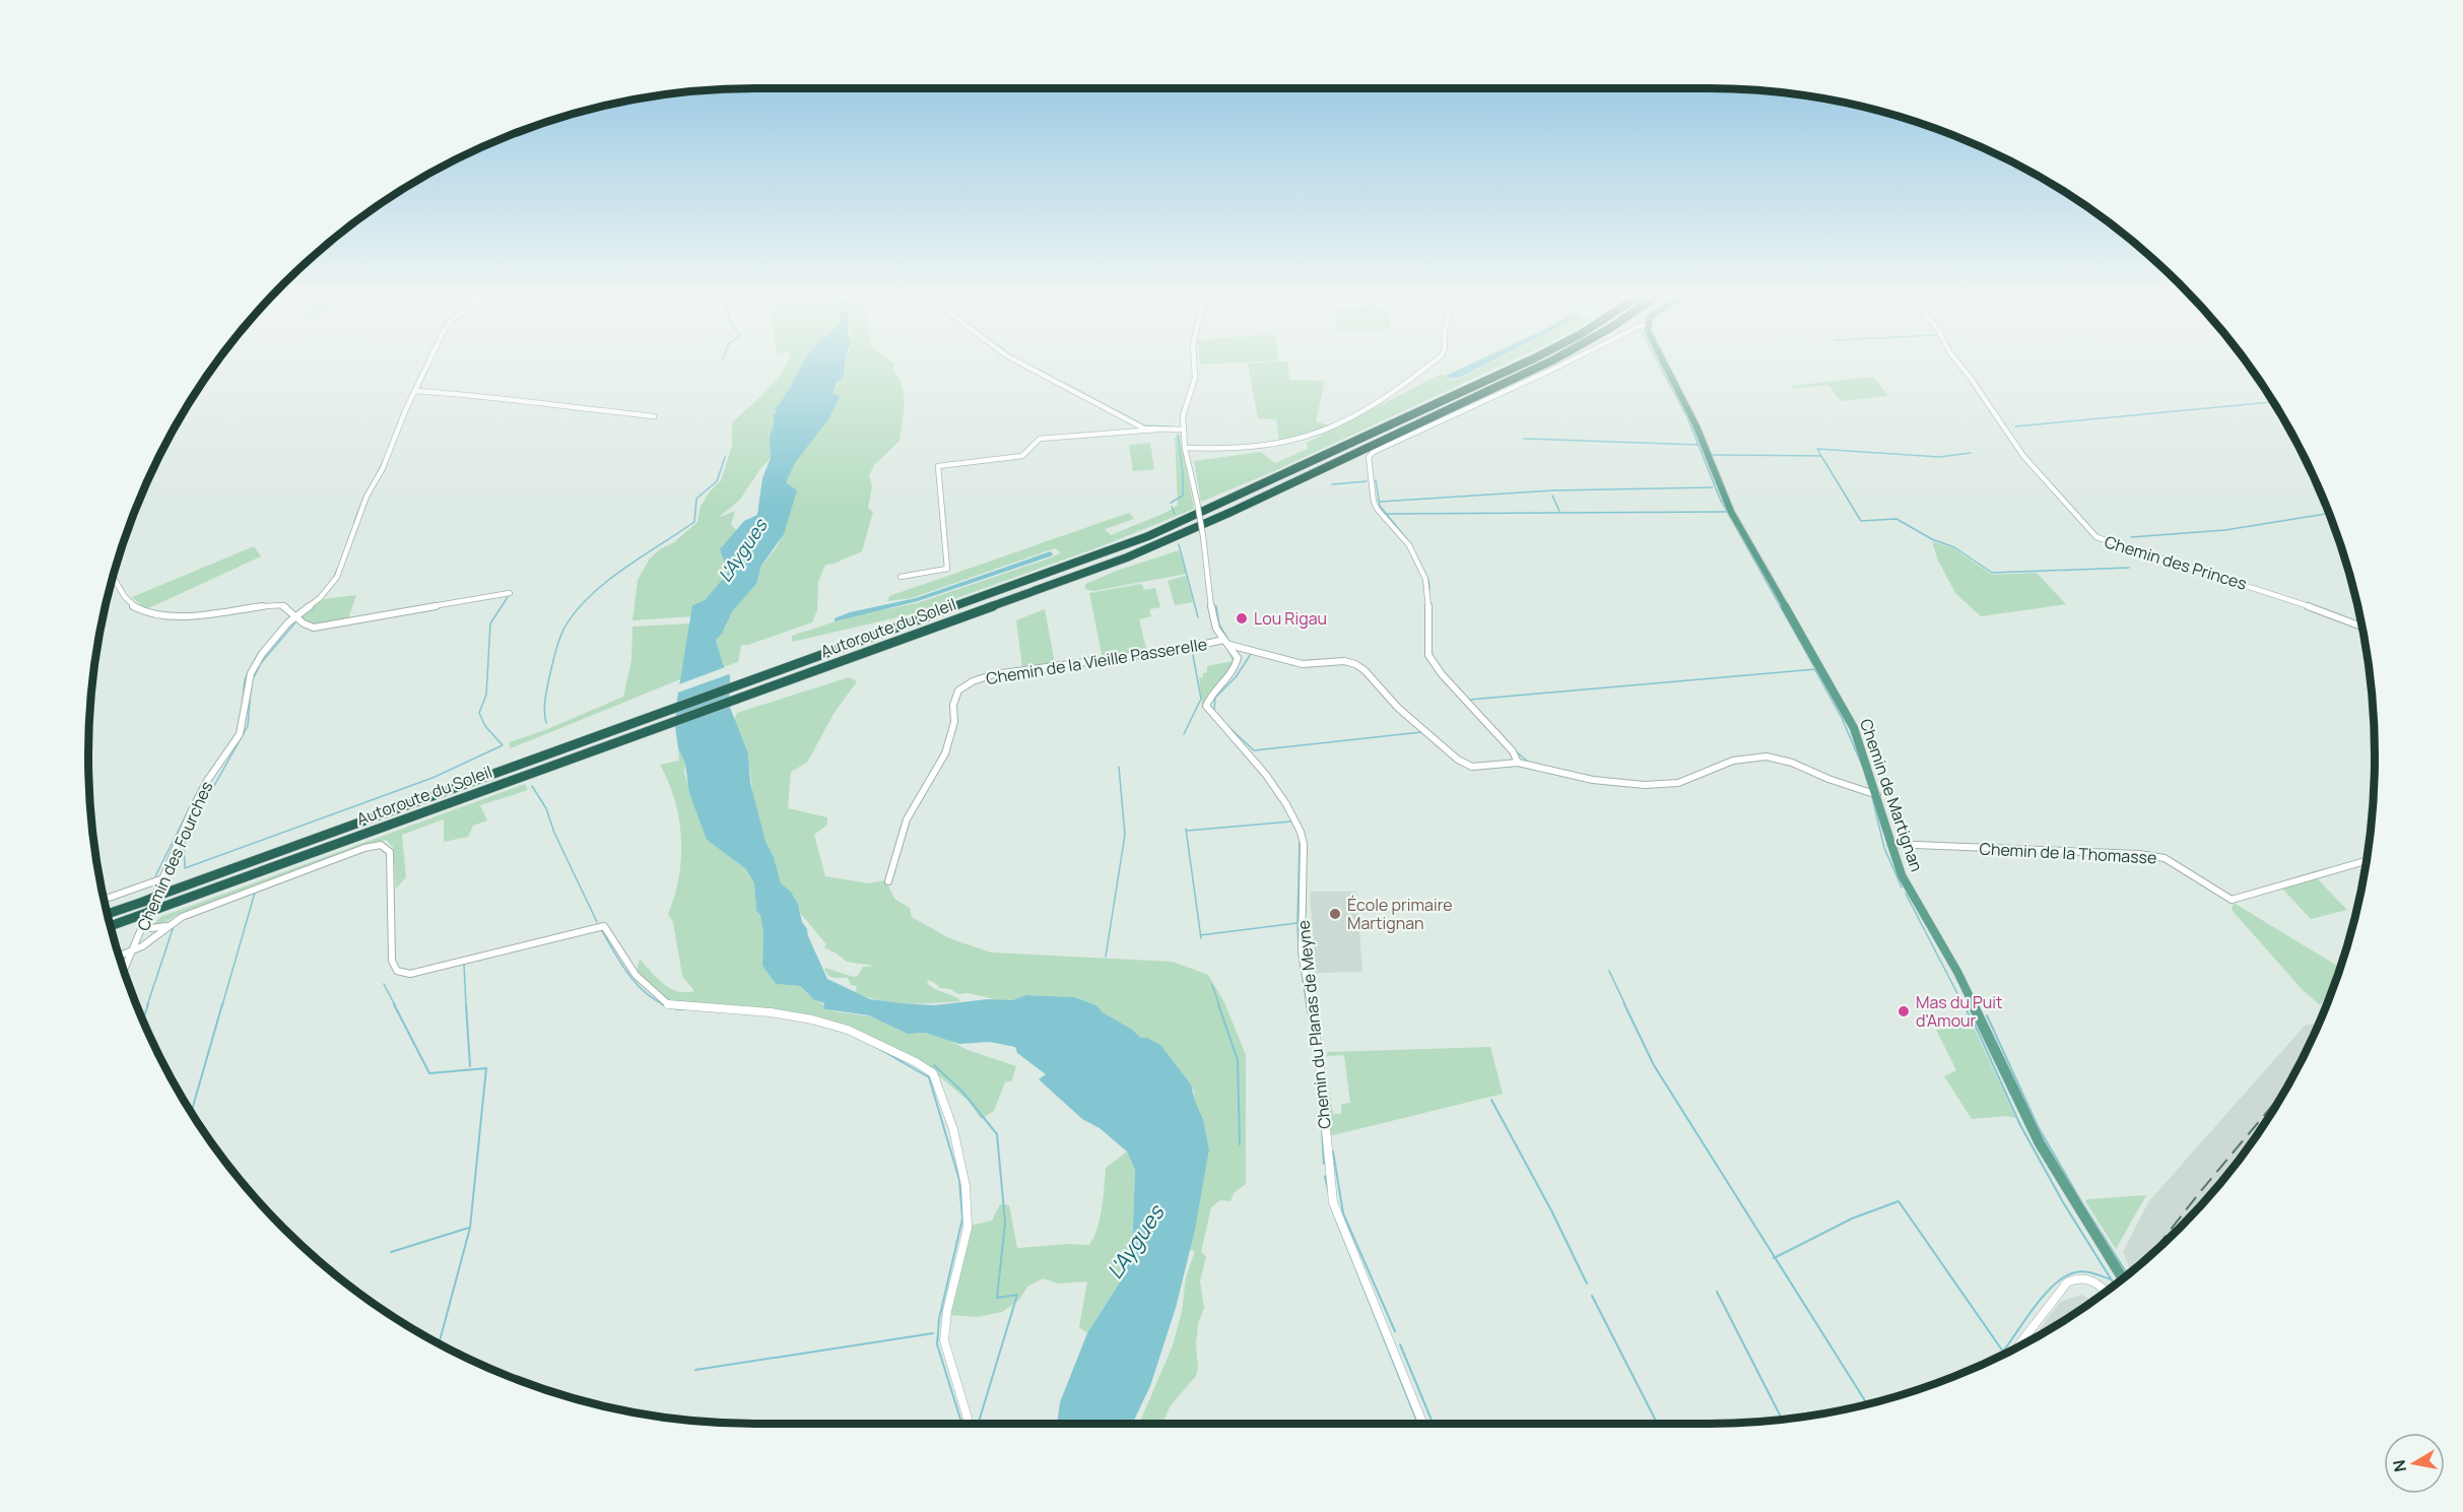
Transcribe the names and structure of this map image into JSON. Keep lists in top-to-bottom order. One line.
{"streets":{"highway":["Autoroute du Soleil"],"main road":["Chemin de Martignan"],"street":["Chemin des Princes","Chemin de la Vieille Passerelle","Chemin de la Thomasse","Chemin des Fourches","Chemin du Planas de Meyne"]},"crossings":[["Autoroute du Soleil","Chemin des Fourches"],["Chemin de Martignan","Chemin de la Thomasse"]],"water":["L'Aygues"],"places":["Lou Rigau","École primaire Martignan","Mas du Puit d'Amour"],"north":"left"}
